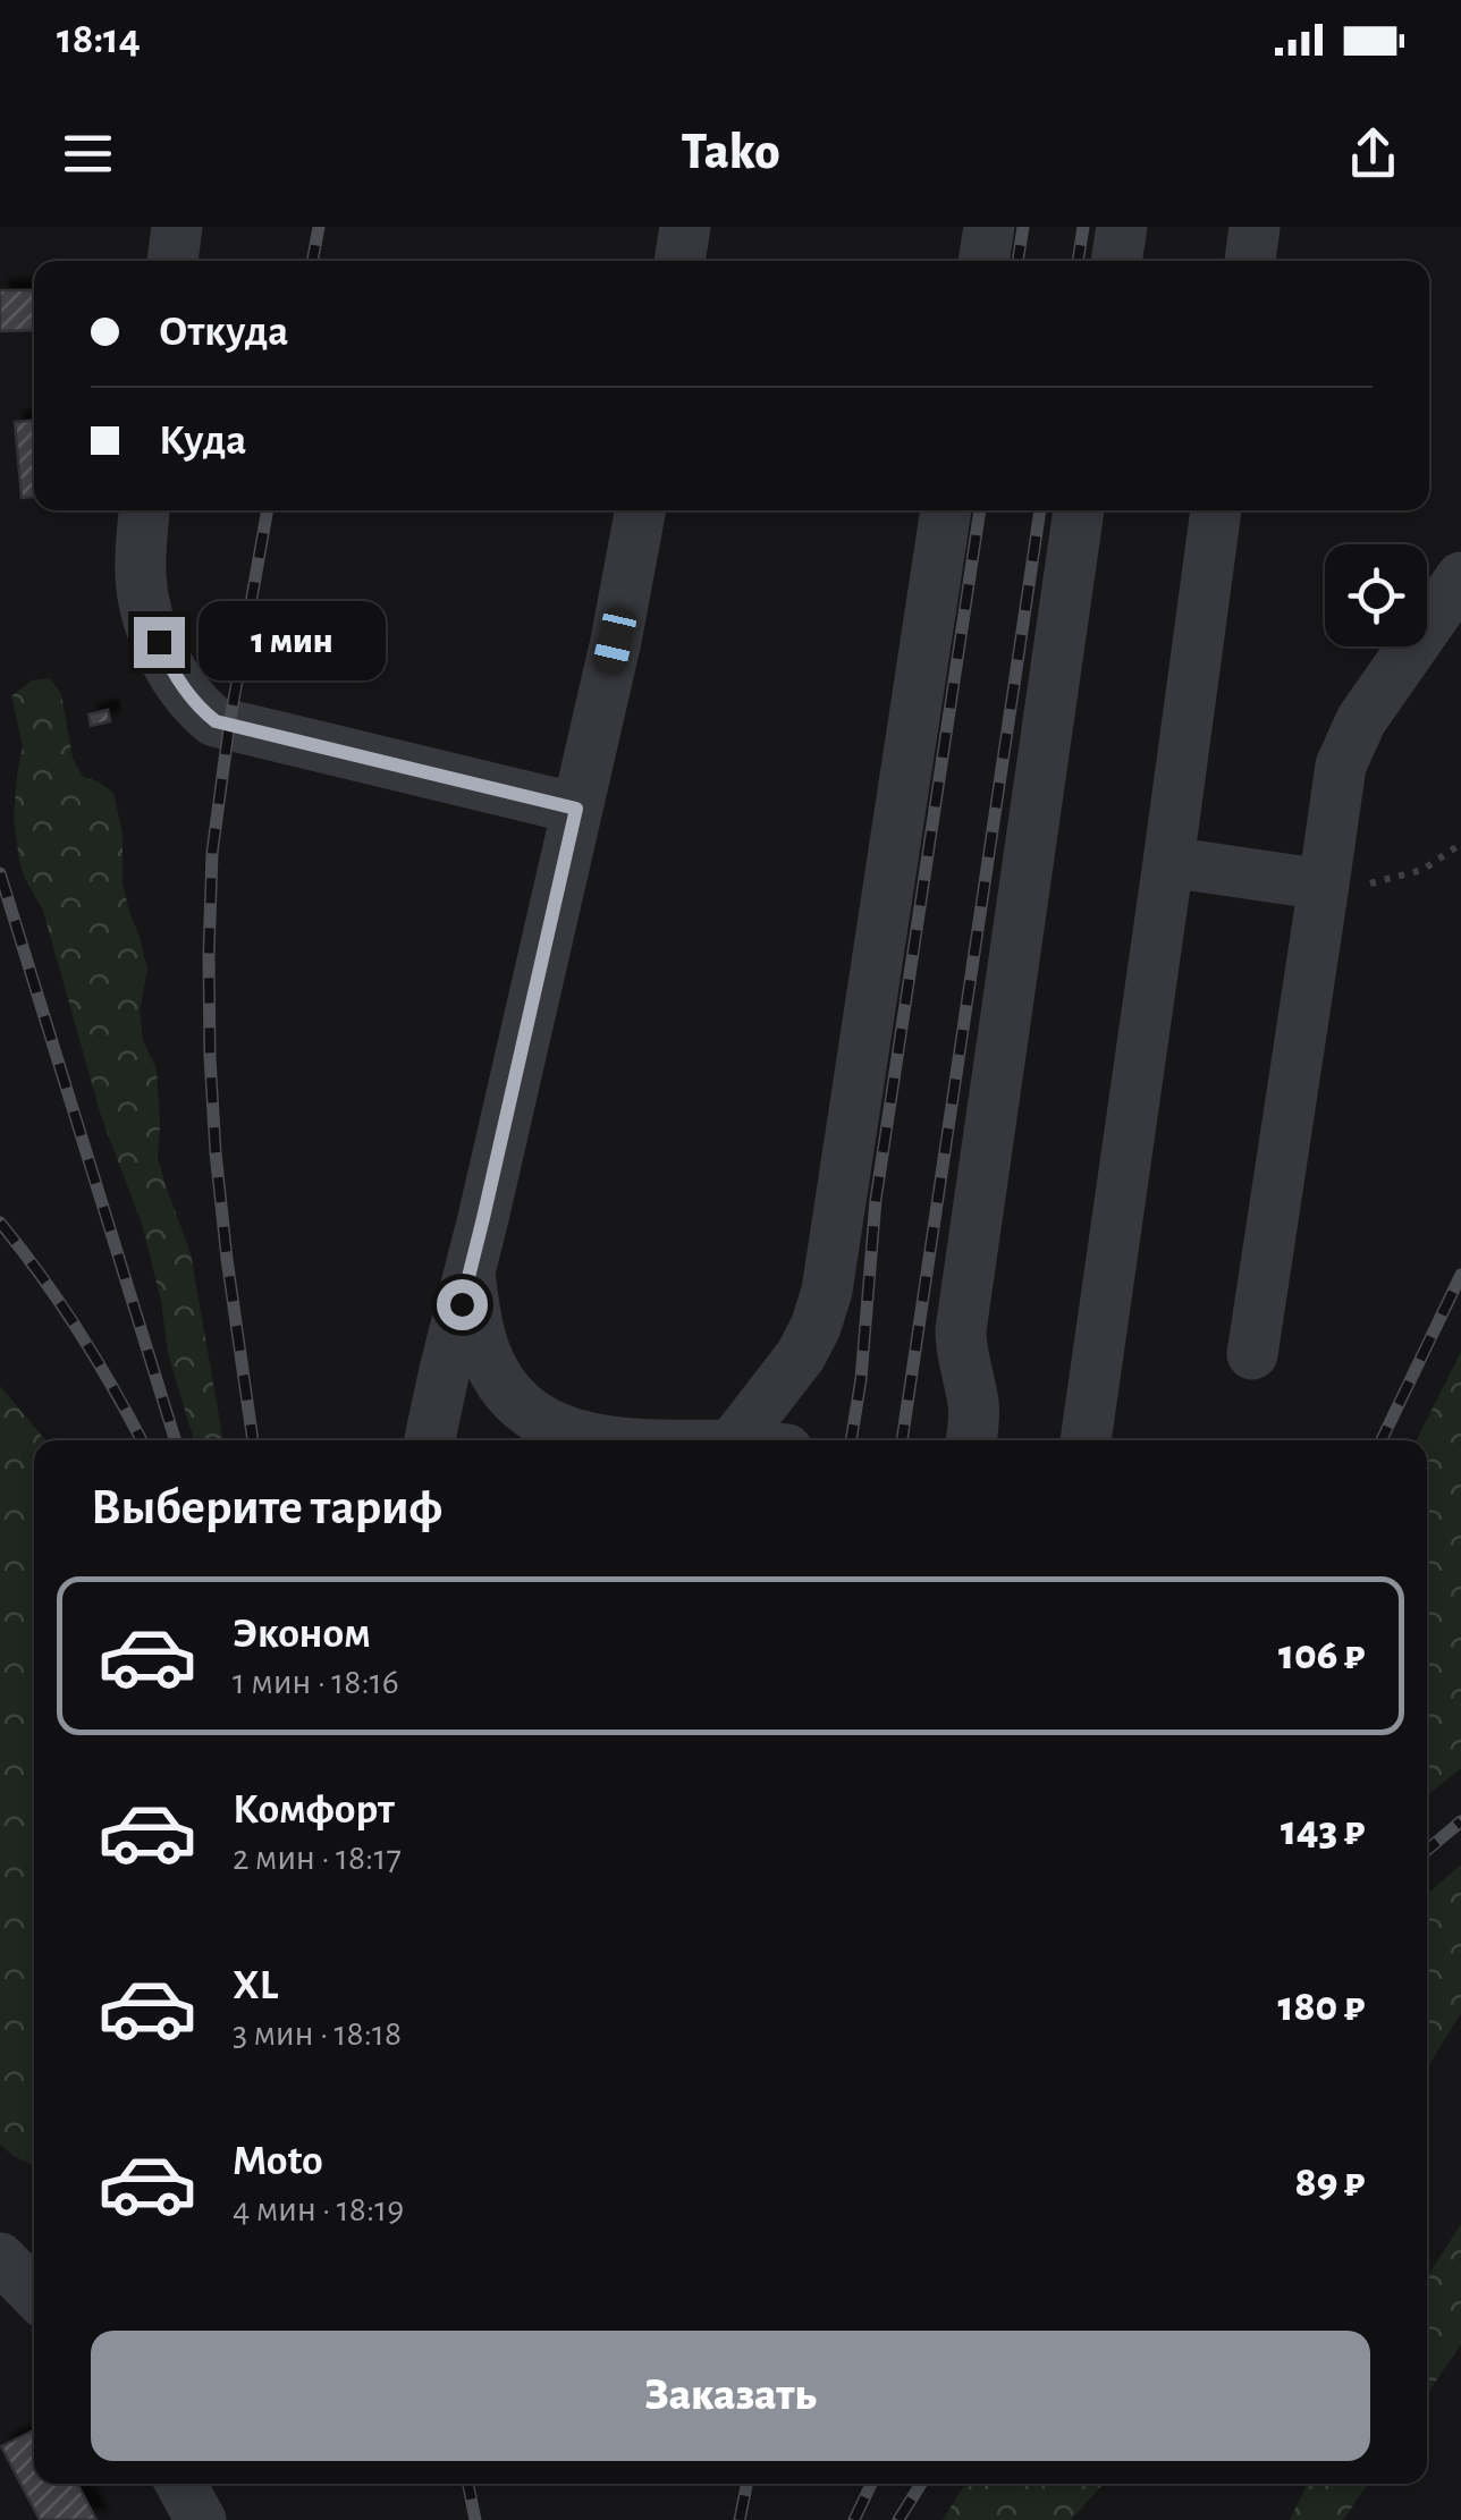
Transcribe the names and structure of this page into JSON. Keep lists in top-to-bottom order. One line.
{"page":{"status":"18:14","header":"Tako","banner":["Откуда","Куда"],"bubble":"1 мин","heading":"Выберите тариф","list":[{"name":"Эконом","note":"1 мин · 18:16","value":"106 ₽"},{"name":"Комфорт","note":"2 мин · 18:17","value":"143 ₽"},{"name":"XL","note":"3 мин · 18:18","value":"180 ₽"},{"name":"Moto","note":"4 мин · 18:19","value":"89 ₽"}],"buttons":"Заказать"}}
